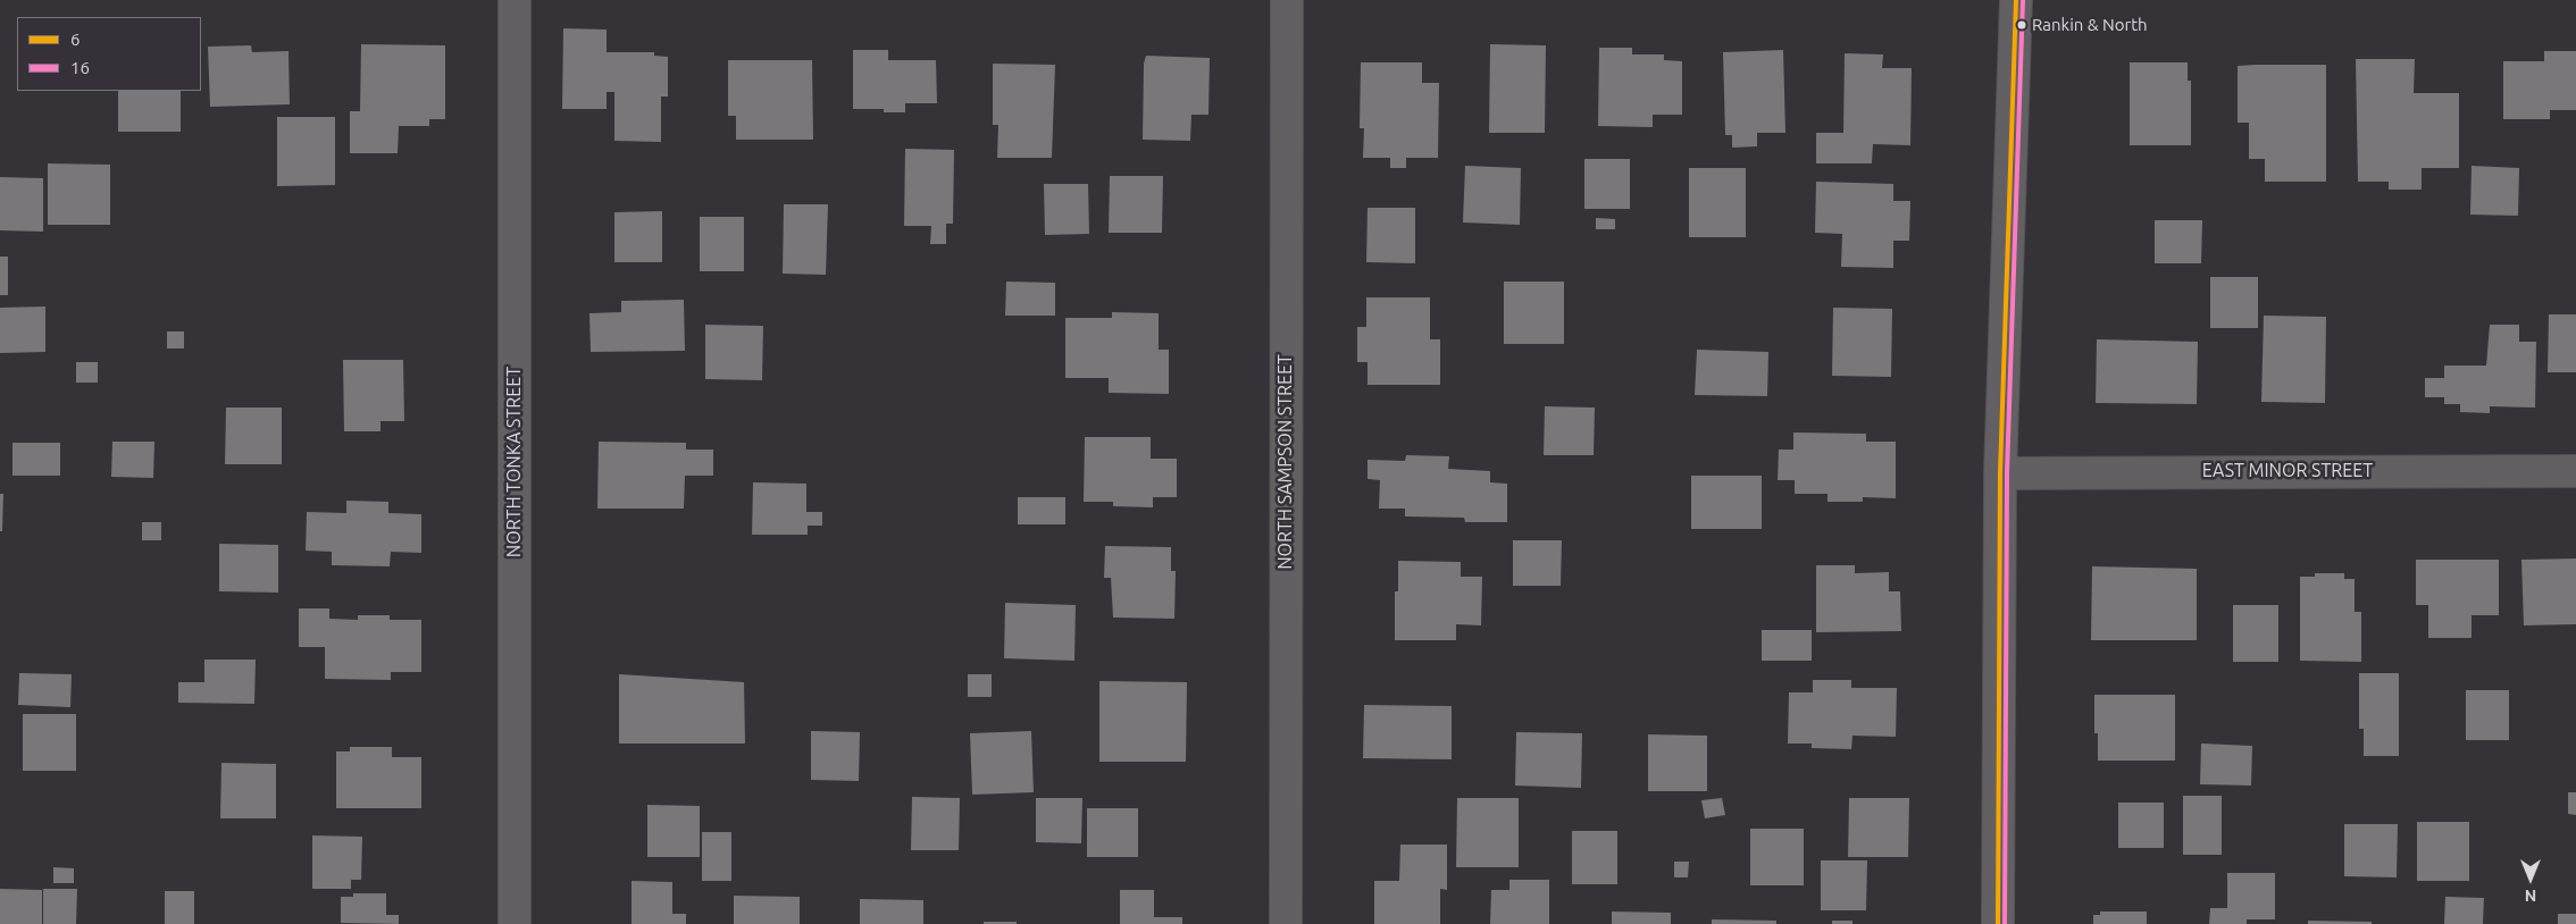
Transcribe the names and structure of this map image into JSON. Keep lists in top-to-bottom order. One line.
{"streets":{"street":["NORTH TONKA STREET","NORTH SAMPSON STREET","EAST MINOR STREET"]},"places":["Rankin & North"],"lines":["transit line 6","transit line 16"],"legend":["6","16"],"north":"bottom"}
